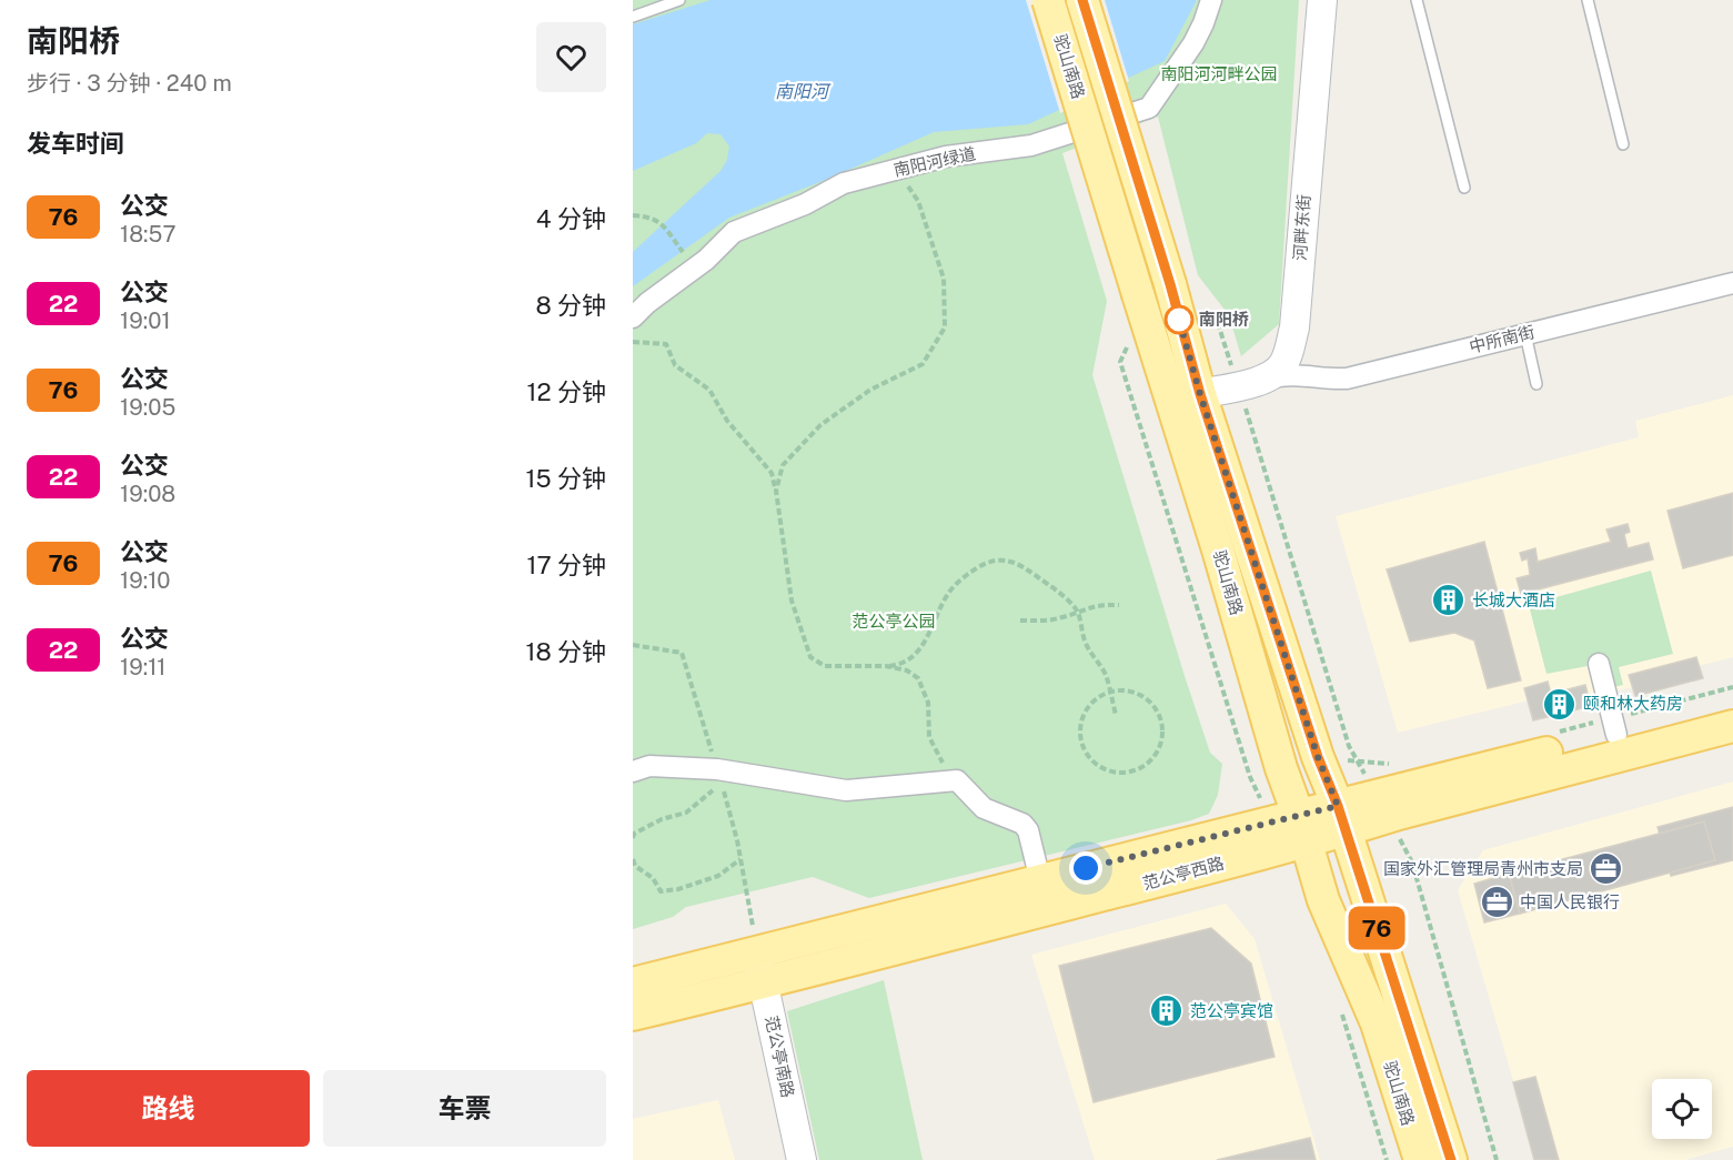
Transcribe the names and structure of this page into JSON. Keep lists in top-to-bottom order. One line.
{"streets":{"main road":["驼山南路","范公亭西路"],"street":["南阳河绿道","河畔东街","中所南街","范公亭南路"]},"crossings":[["驼山南路","范公亭西路"],["河畔东街","中所南街"],["范公亭西路","范公亭南路"]],"water":["南阳河"],"parks":["南阳河河畔公园","范公亭公园"],"places":{"other":["南阳桥"],"building":["长城大酒店","颐和林大药房","范公亭宾馆"],"office":["国家外汇管理局青州市支局","中国人民银行"]},"lines":["bus line 76"],"page":{"heading":[["南阳桥","步行 · 3 分钟 · 240 m"],"发车时间"],"on_map":"76","list":[{"mark":"76","name":"公交","note":"18:57","value":"4 分钟"},{"mark":"22","name":"公交","note":"19:01","value":"8 分钟"},{"mark":"76","name":"公交","note":"19:05","value":"12 分钟"},{"mark":"22","name":"公交","note":"19:08","value":"15 分钟"},{"mark":"76","name":"公交","note":"19:10","value":"17 分钟"},{"mark":"22","name":"公交","note":"19:11","value":"18 分钟"}],"buttons":["路线","车票"]}}
